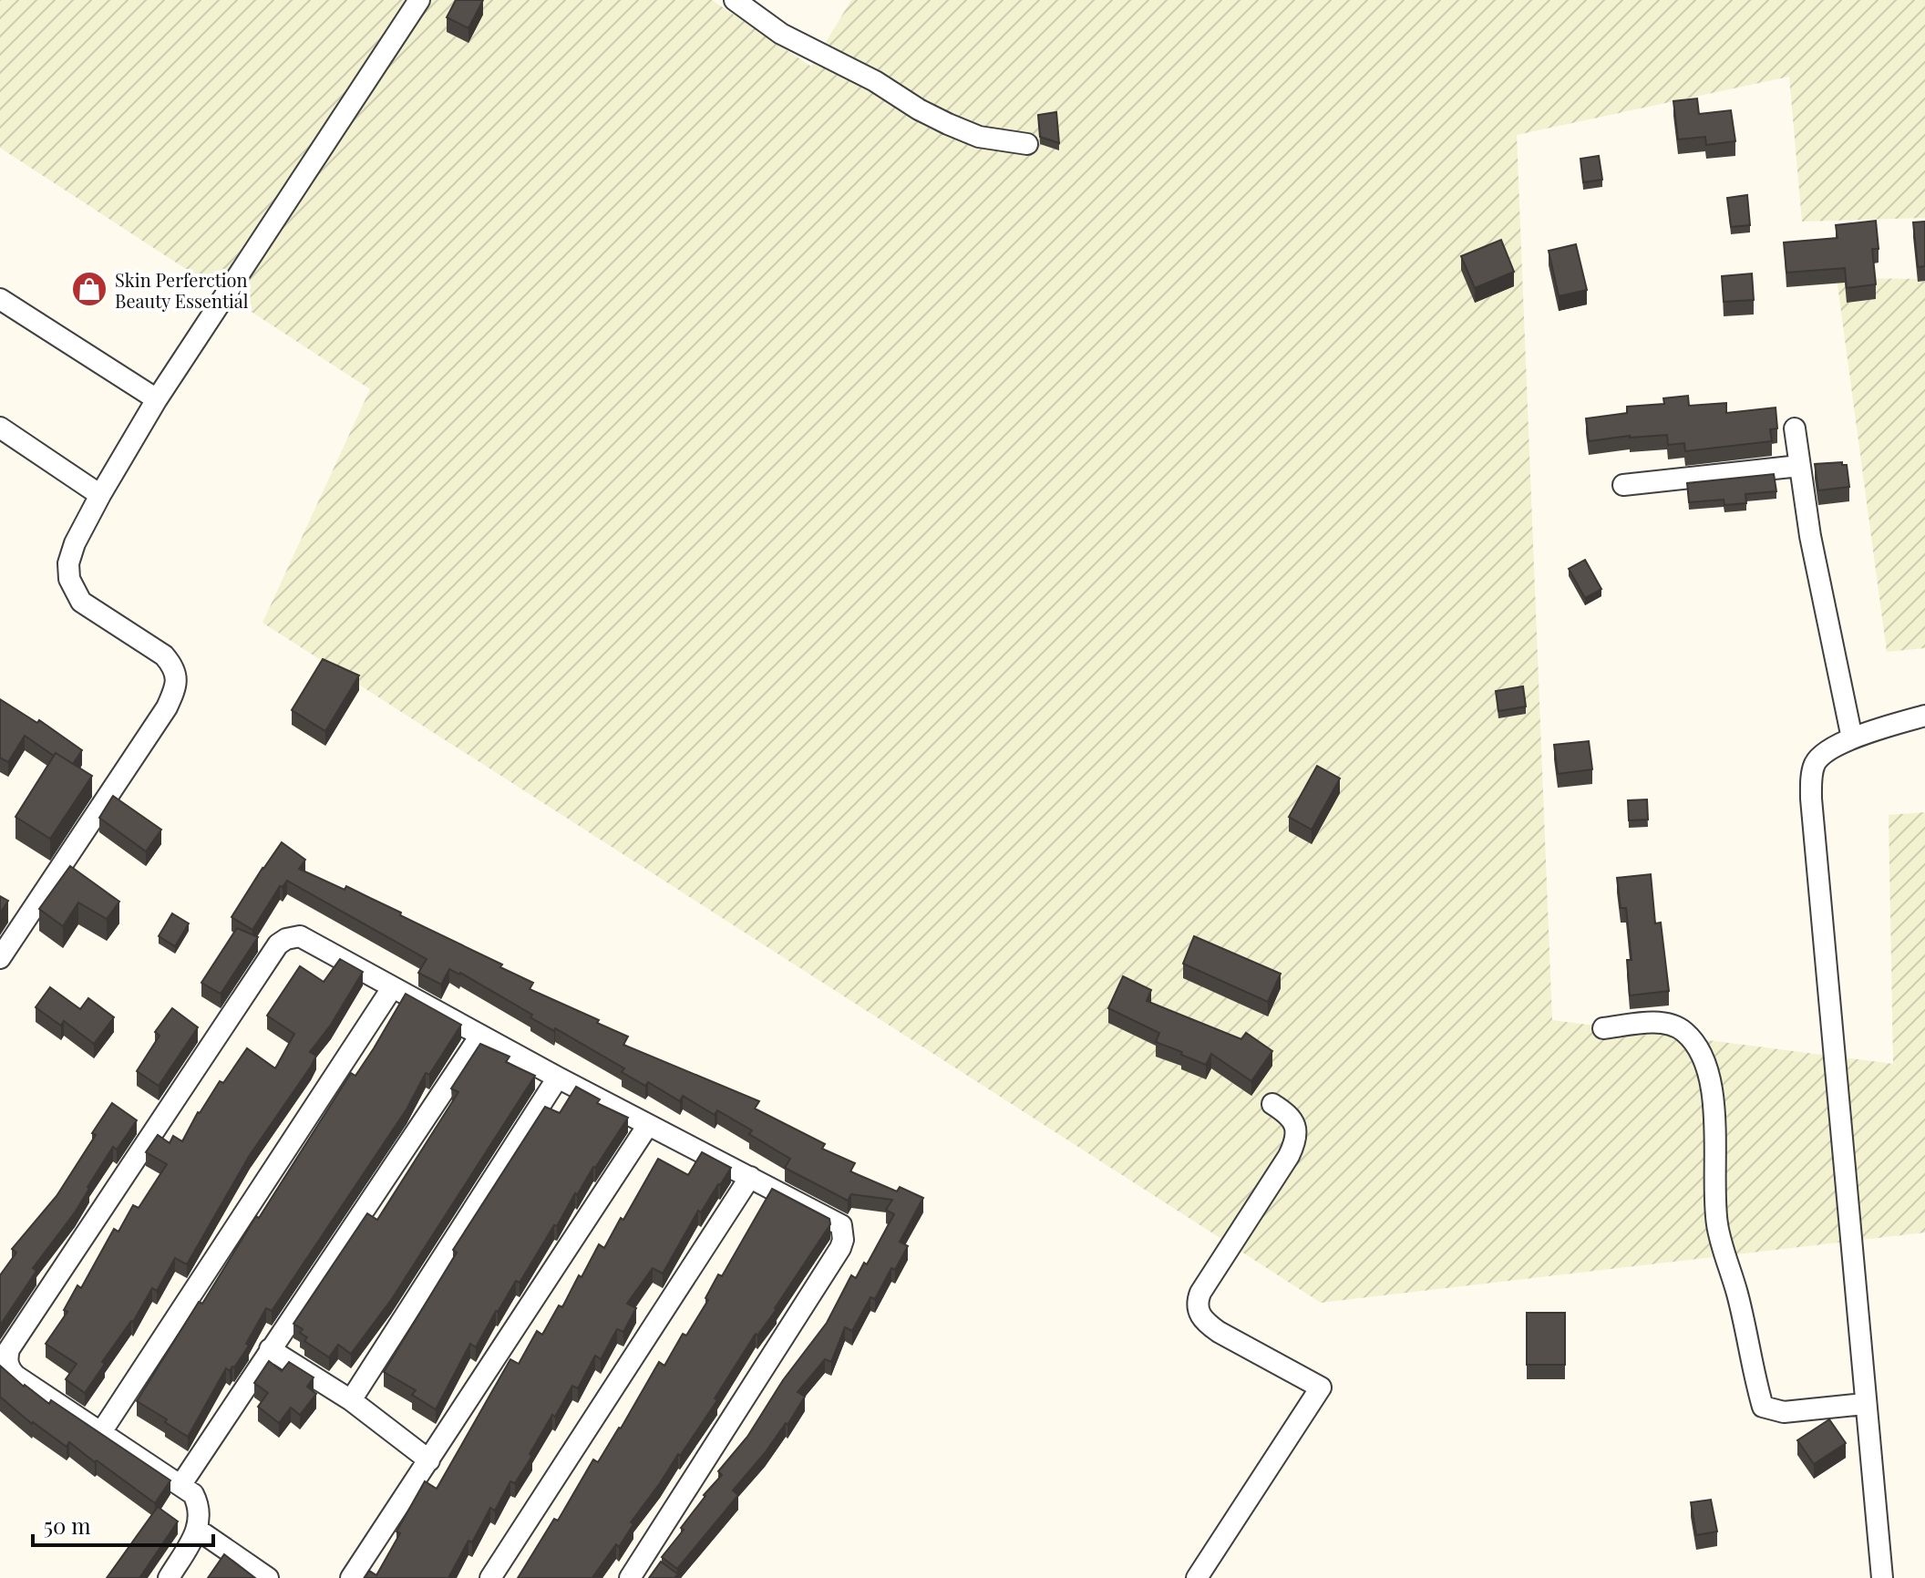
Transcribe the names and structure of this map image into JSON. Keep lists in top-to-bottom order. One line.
{"places":{"shop":["Skin Perferction Beauty Essential"]},"scale_bar":"50 m"}
